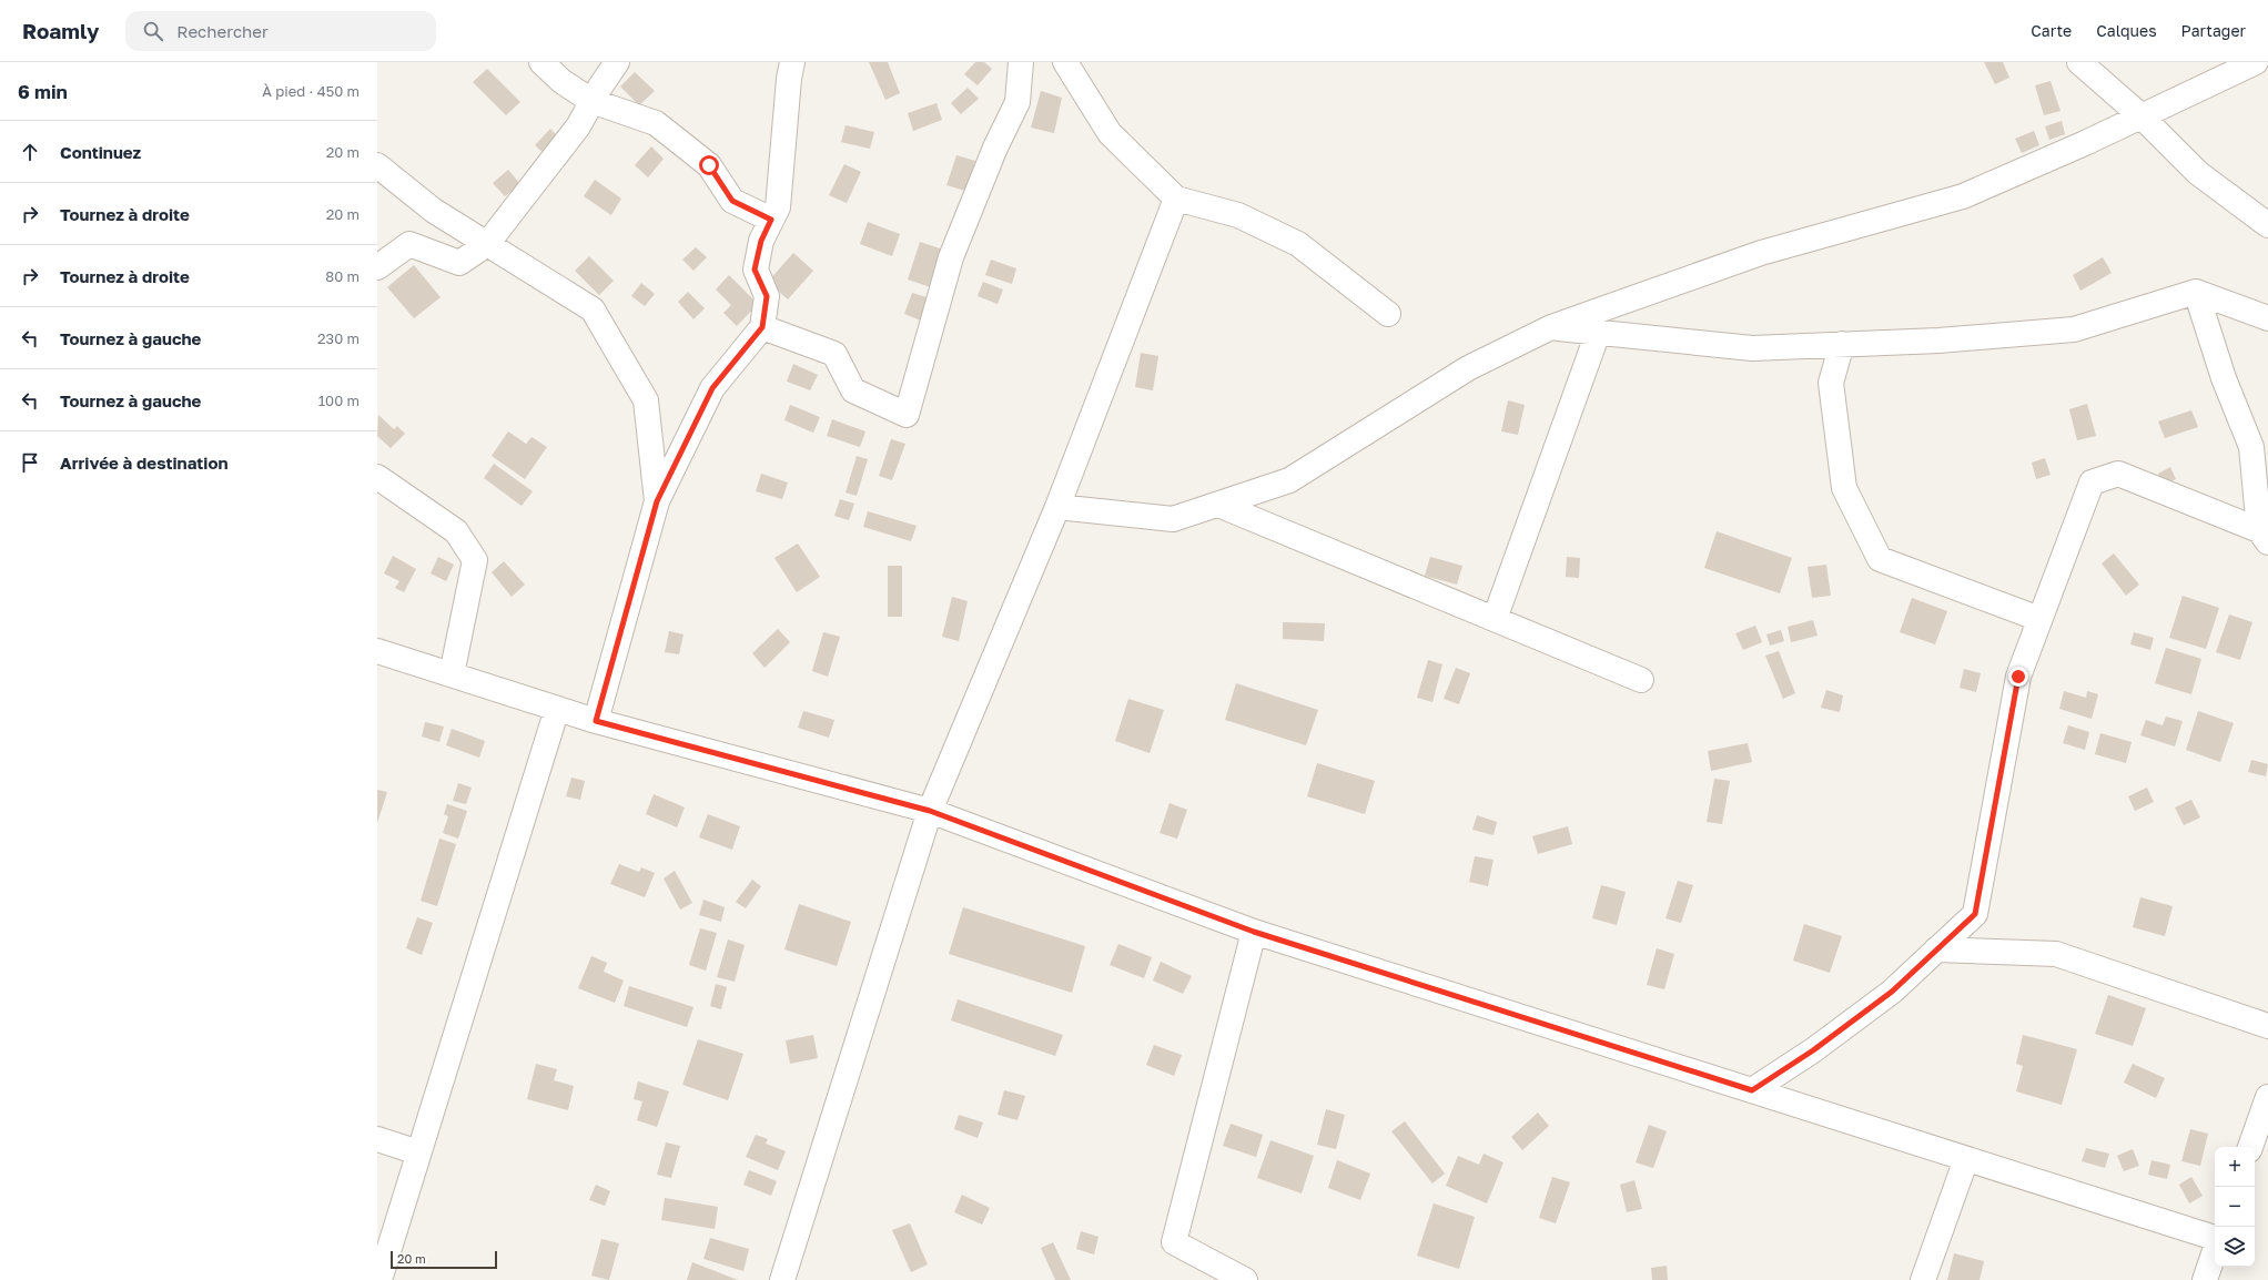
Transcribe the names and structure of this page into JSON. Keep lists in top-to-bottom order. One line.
{"scale_bar":"20 m","page":{"header":"Roamly","search":"Rechercher","nav":["Carte","Calques","Partager"],"heading":["6 min","À pied · 450 m"],"list":[["Continuez","20 m"],["Tournez à droite","20 m"],["Tournez à droite","80 m"],["Tournez à gauche","230 m"],["Tournez à gauche","100 m"],"Arrivée à destination"],"map_buttons":["+","−"],"scale":"20 m"}}
